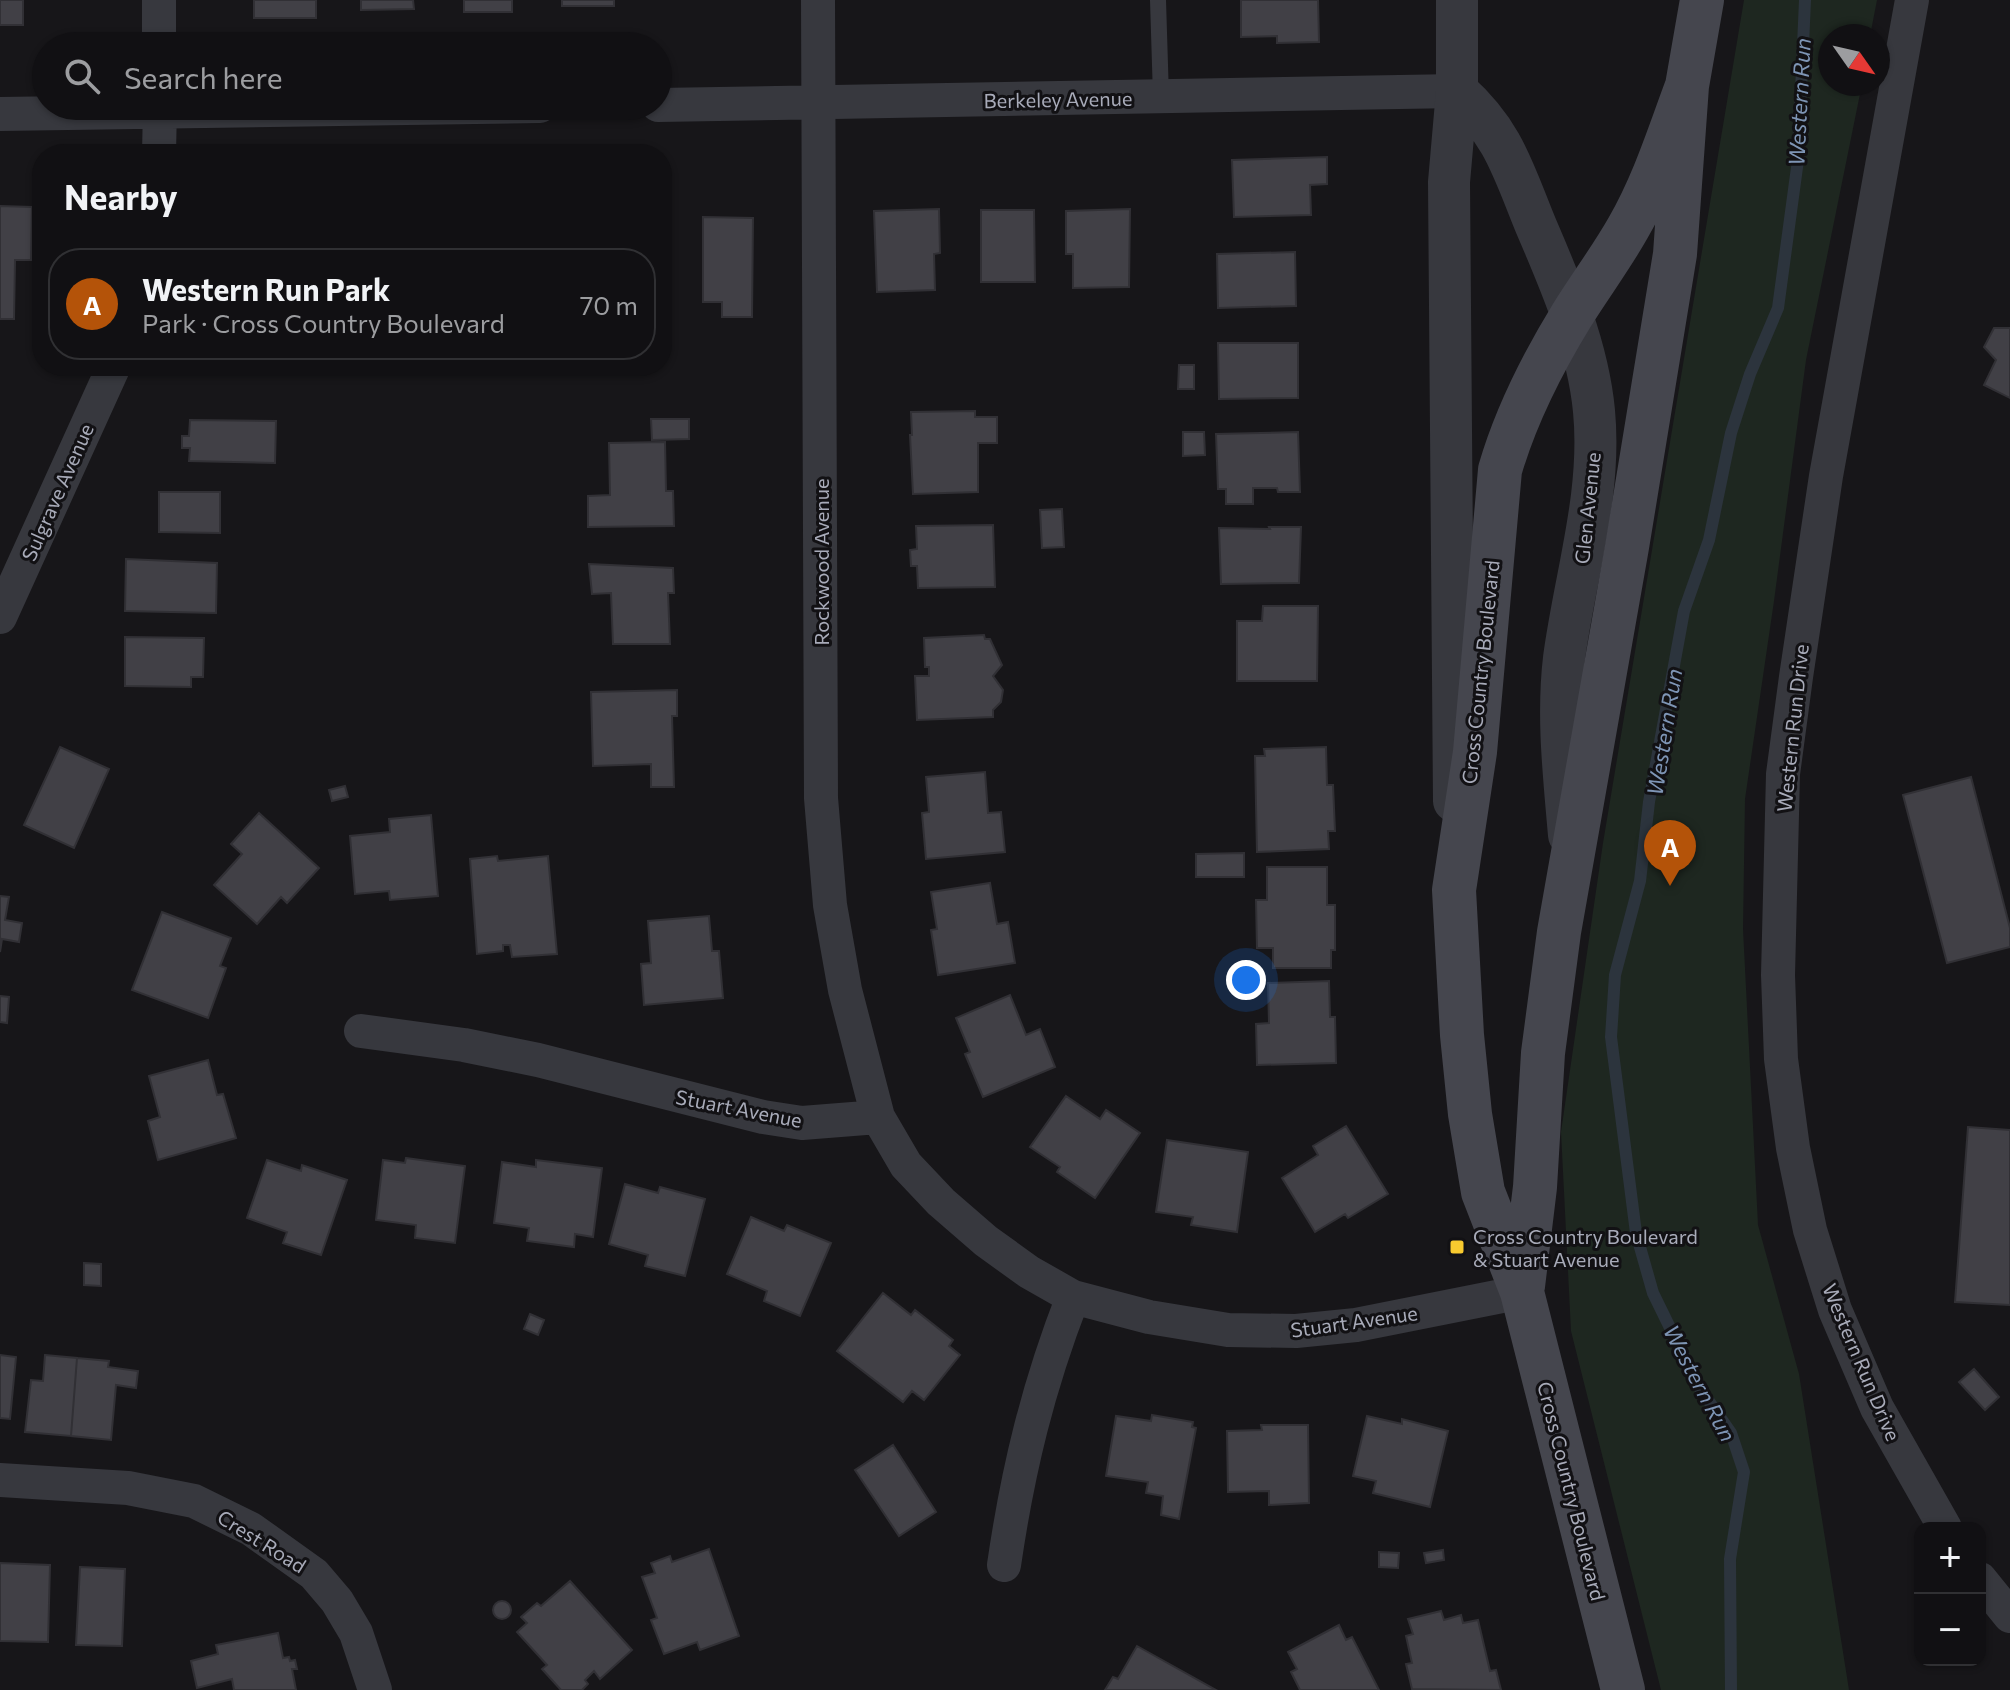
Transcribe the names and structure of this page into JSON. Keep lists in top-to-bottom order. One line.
{"streets":{"main road":["Cross Country Boulevard"],"street":["Berkeley Avenue","Sulgrave Avenue","Glen Avenue","Rockwood Avenue","Western Run Drive","Stuart Avenue","Crest Road"]},"crossings":[["Berkeley Avenue","Glen Avenue"],["Berkeley Avenue","Rockwood Avenue"],["Glen Avenue","Cross Country Boulevard"],["Rockwood Avenue","Stuart Avenue"],["Cross Country Boulevard","Stuart Avenue"]],"water":["Western Run"],"places":{"transit":["Cross Country Boulevard & Stuart Avenue"]},"north":"bottom right","page":{"search":"Search here","heading":"Nearby","list":[{"mark":"A","name":"Western Run Park","note":"Park · Cross Country Boulevard","value":"70 m"}],"pins":"A","map_buttons":["+","−"]}}
